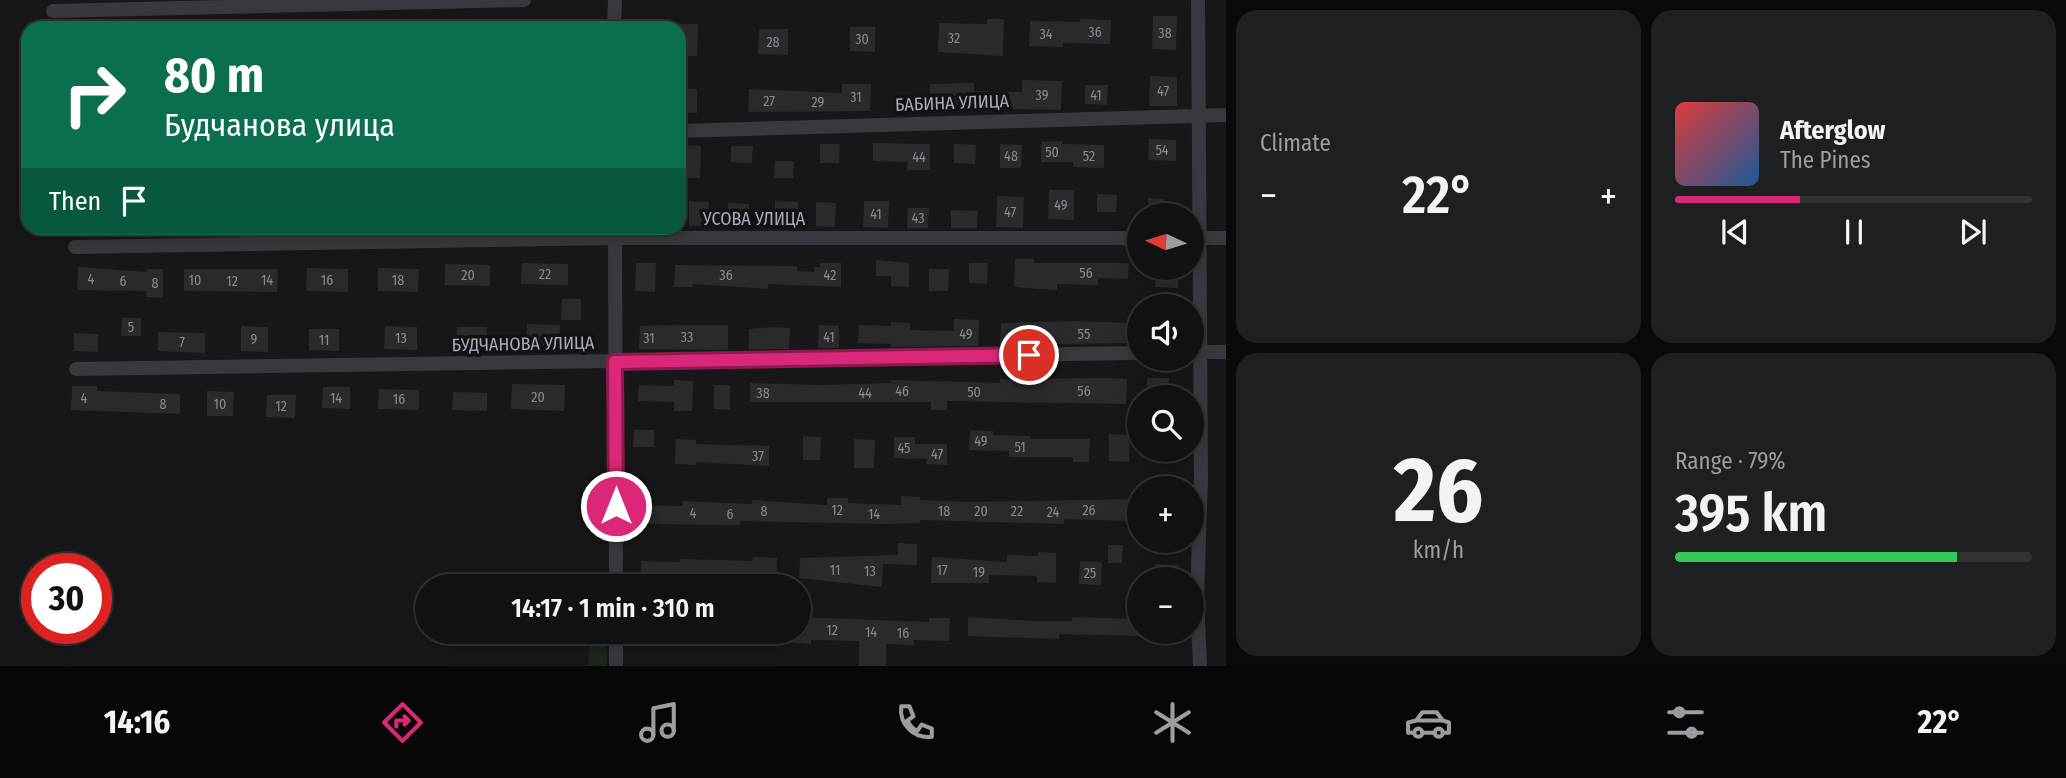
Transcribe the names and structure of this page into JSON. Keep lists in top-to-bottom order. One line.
{"streets":{"street":["БАБИНА УЛИЦА","УСОВА УЛИЦА","БУДЧАНОВА УЛИЦА"]},"house_numbers":["36","38","34","32","30","28","47","39","41","31","27","29","54","50","48","52","44","49","47","41","43","56","22","20","36","42","4","10","14","16","18","6","12","8","5","49","55","33","41","13","31","9","11","7","46","56","50","38","44","20","4","14","16","8","10","12","49","51","45","47","37","12","26","8","18","20","22","24","4","6","14","11","17","13","19","25","12","14","16"],"north":"left","page":{"tile":["Climate",["26","km/h"],["Range · 79%","395 km"]],"turn":["80 m","Будчанова улица"],"song":["Afterglow","The Pines"],"heat":["−","22°","+"],"then":"Then","map_buttons":["+","−"],"limit":"30","trip":"14:17 · 1 min · 310 m","tabs":["14:16","22°"]}}
